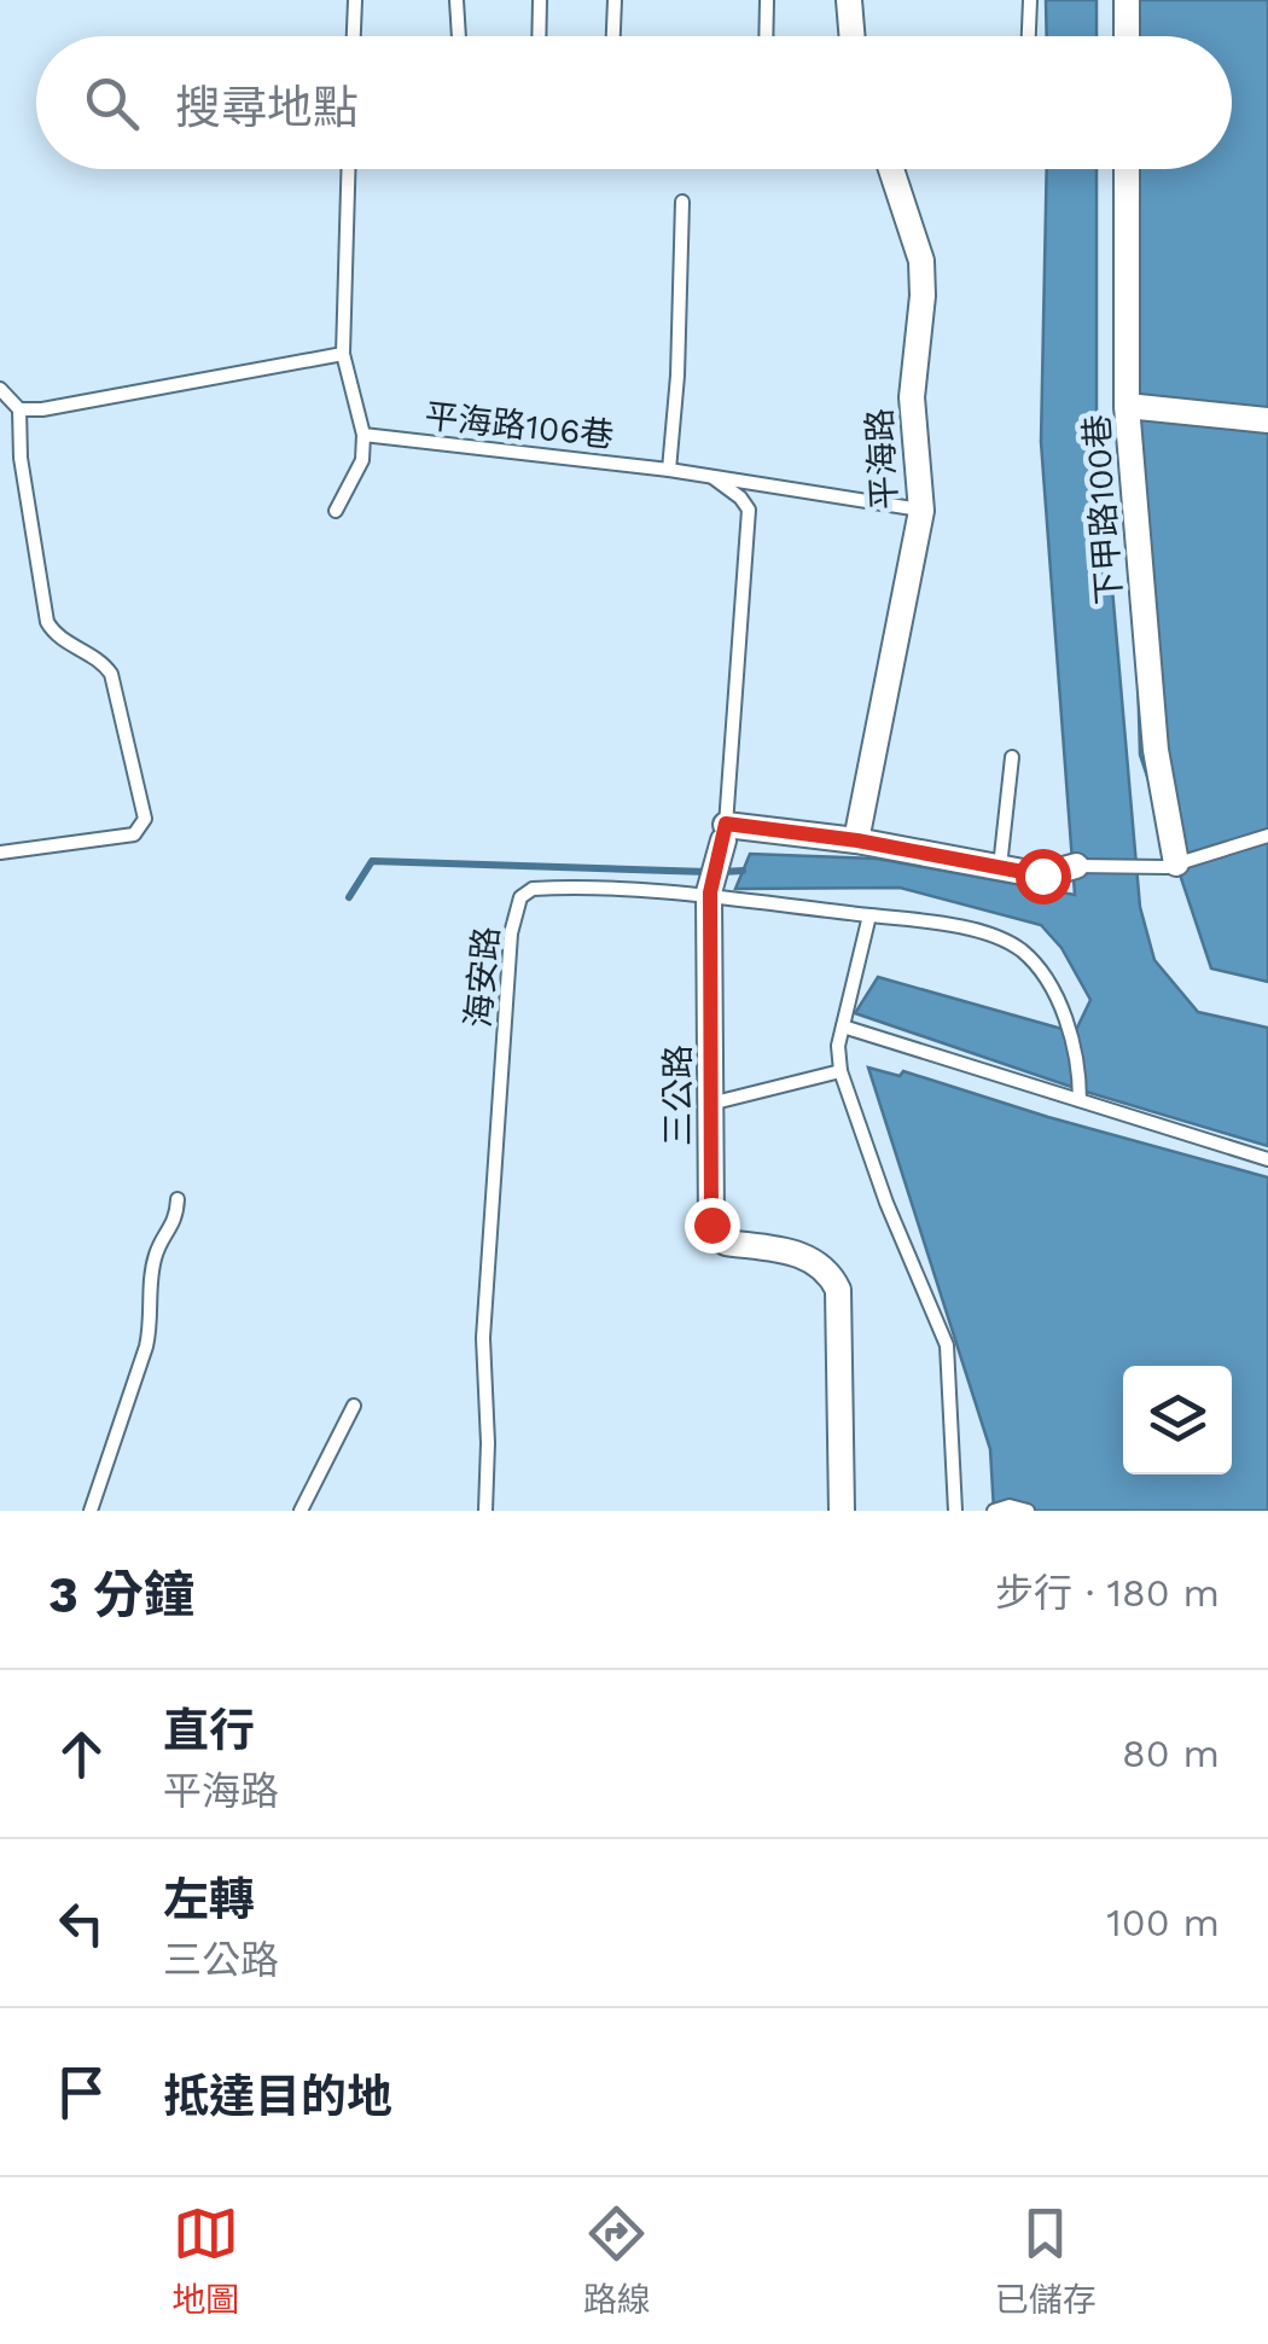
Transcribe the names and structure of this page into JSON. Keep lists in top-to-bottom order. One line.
{"streets":{"street":["平海路","下甲路100巷","三公路"],"lane":["平海路106巷","海安路"]},"crossings":[["平海路106巷","平海路"],["海安路","三公路"]],"page":{"search":"搜尋地點","heading":["3 分鐘","步行 · 180 m"],"list":[["直行","平海路","80 m"],["左轉","三公路","100 m"],"抵達目的地"],"nav":["地圖","路線","已儲存"]}}
